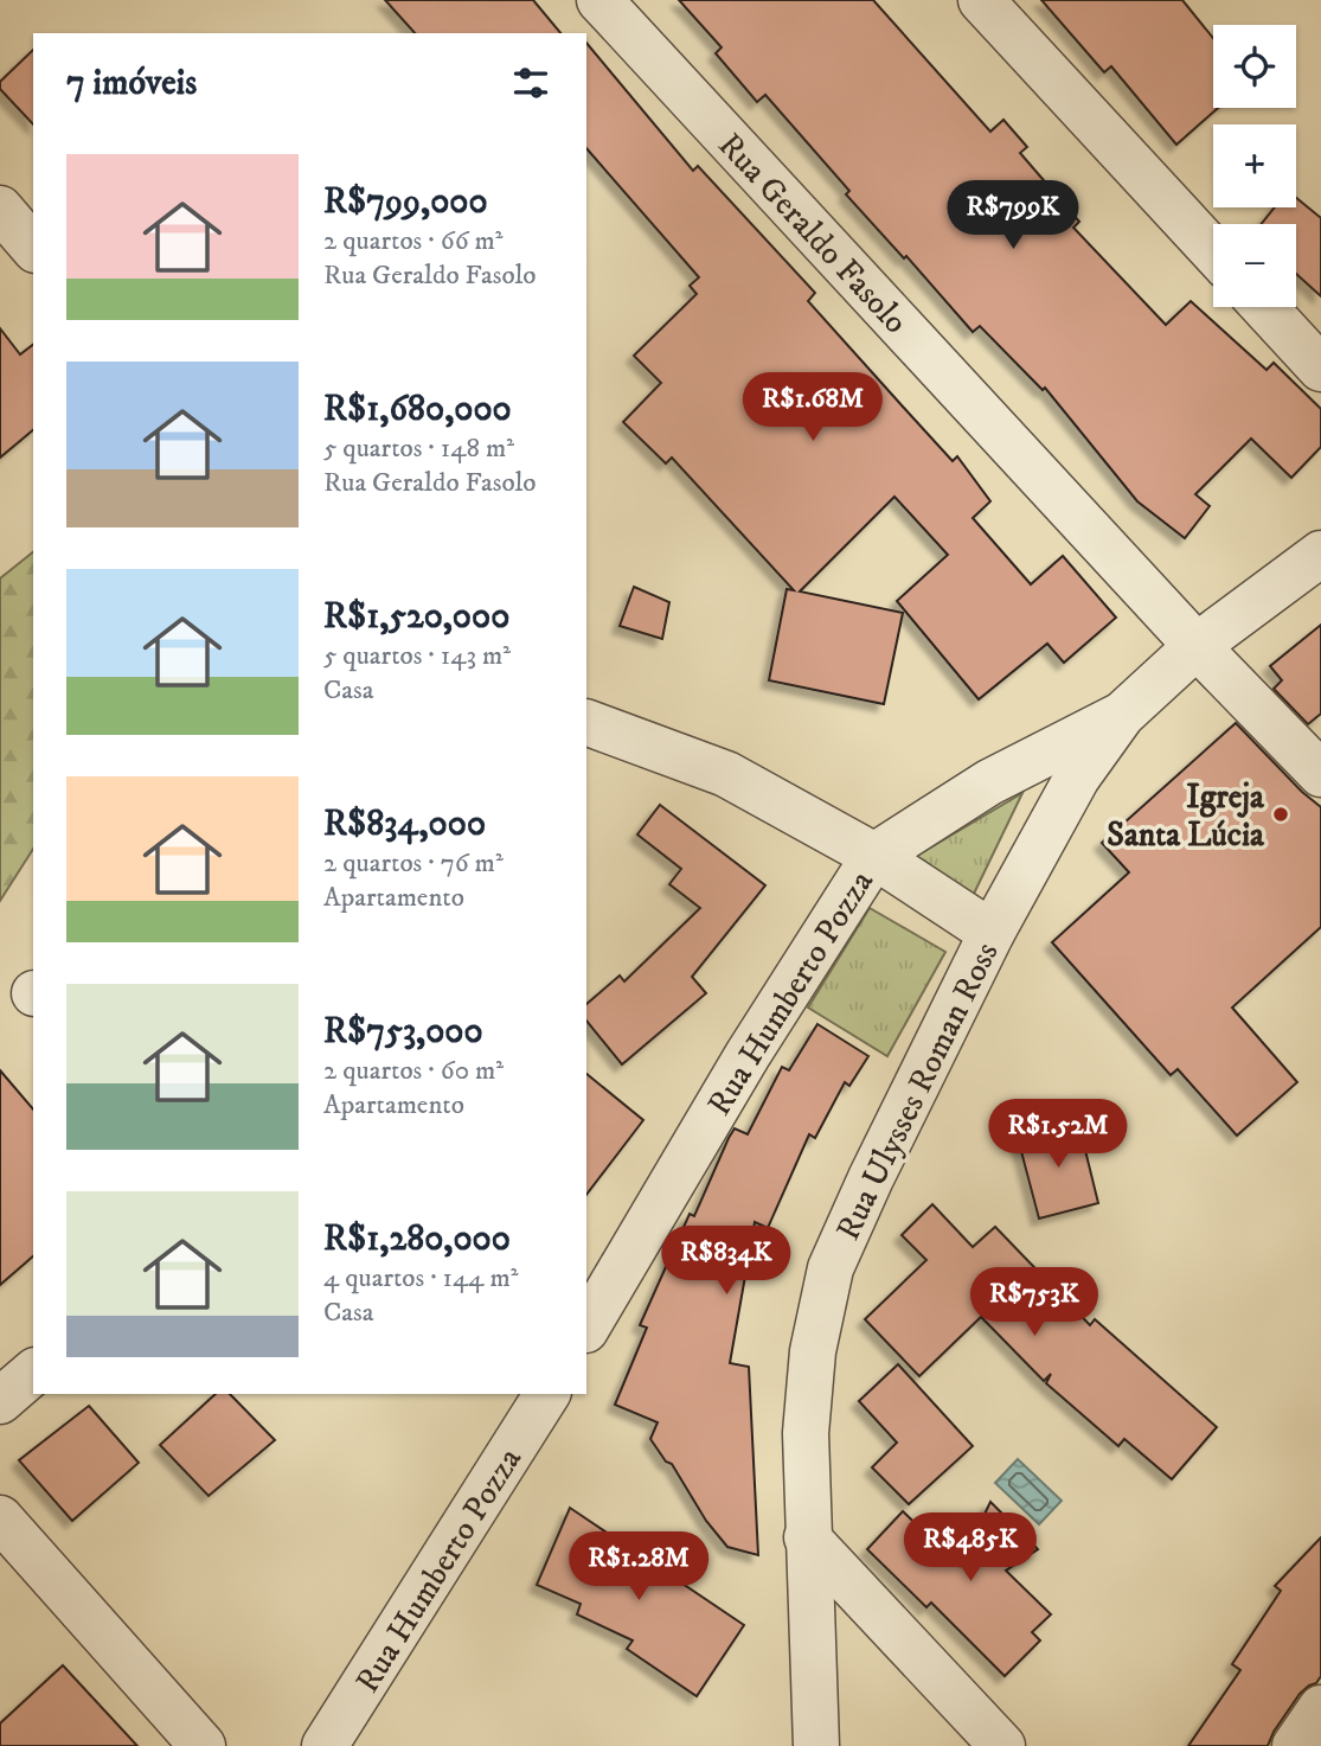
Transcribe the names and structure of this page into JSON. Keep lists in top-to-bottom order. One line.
{"streets":{"street":["Rua Geraldo Fasolo","Rua Humberto Pozza","Rua Ulysses Roman Ross"]},"crossings":[["Rua Humberto Pozza","Rua Ulysses Roman Ross"]],"places":["Igreja Santa Lúcia"],"page":{"map_buttons":["+","−"],"heading":"7 imóveis","list":[{"name":"R$799,000","note":"2 quartos · 66 m² · Rua Geraldo Fasolo"},{"name":"R$1,680,000","note":"5 quartos · 148 m² · Rua Geraldo Fasolo"},{"name":"R$1,520,000","note":"5 quartos · 143 m² · Casa"},{"name":"R$834,000","note":"2 quartos · 76 m² · Apartamento"},{"name":"R$753,000","note":"2 quartos · 60 m² · Apartamento"},{"name":"R$1,280,000","note":"4 quartos · 144 m² · Casa"}],"price":["R$799K","R$1.68M","R$1.52M","R$834K","R$753K","R$485K","R$1.28M"]}}
